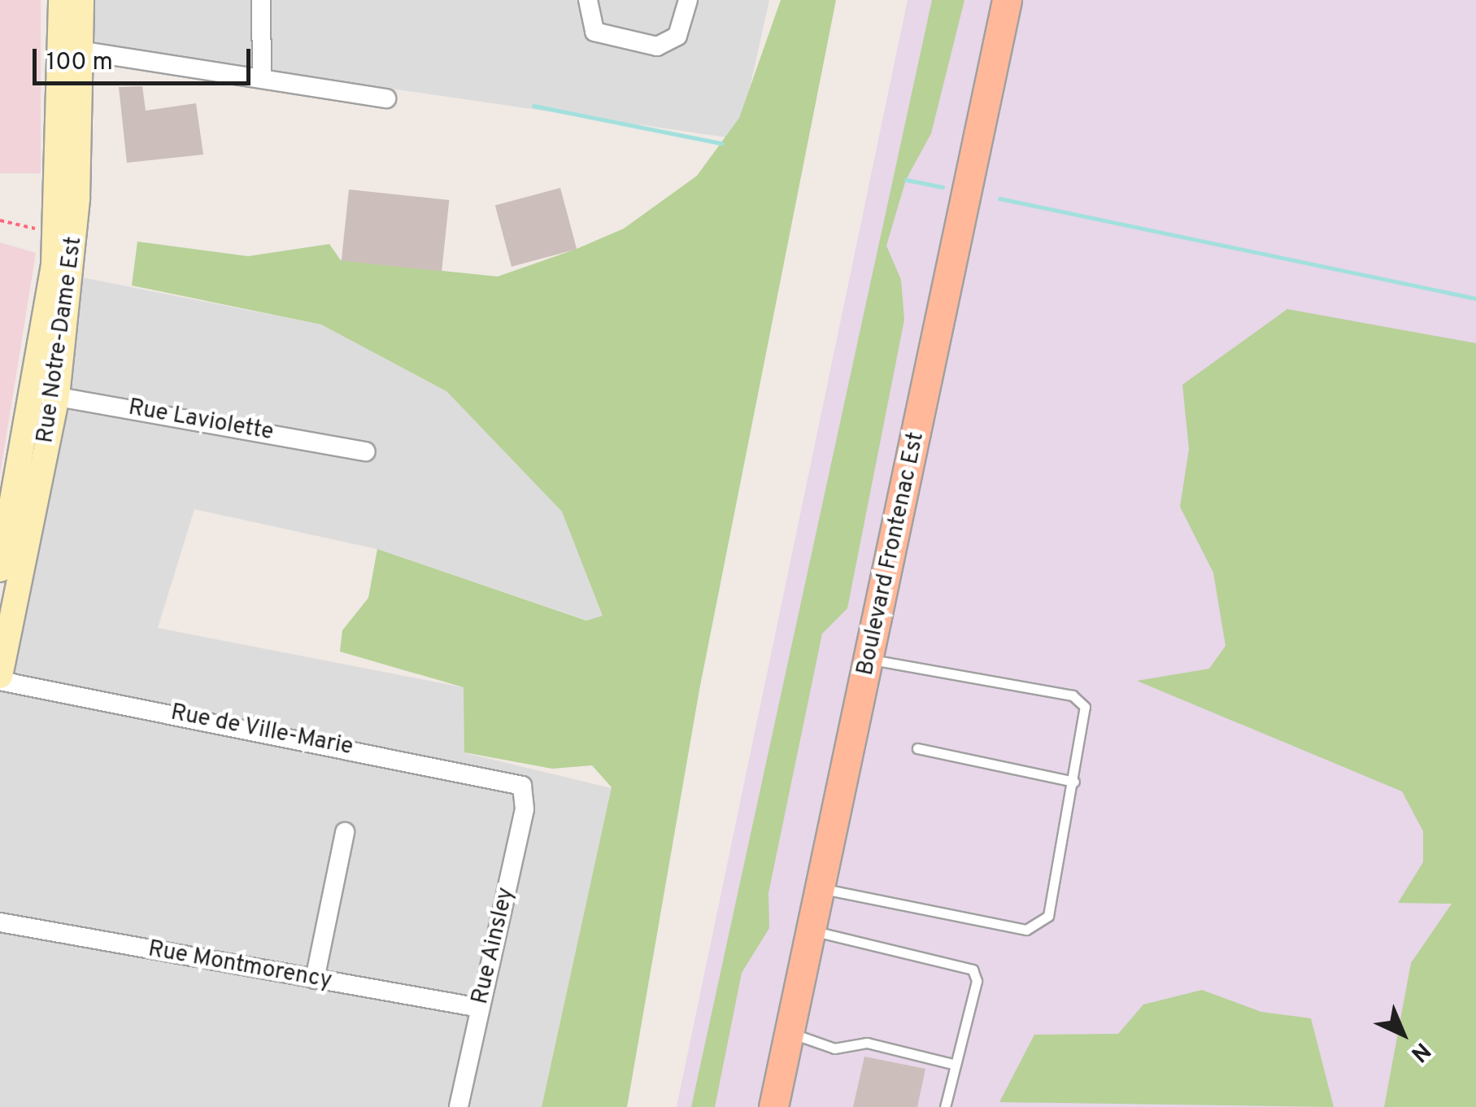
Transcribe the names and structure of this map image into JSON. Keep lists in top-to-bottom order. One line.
{"streets":{"main road":["Boulevard Frontenac Est"],"street":["Rue Notre-Dame Est","Rue Laviolette","Rue de Ville-Marie","Rue Ainsley","Rue Montmorency"]},"crossings":[["Rue Notre-Dame Est","Rue Laviolette"],["Rue Notre-Dame Est","Rue de Ville-Marie"],["Rue de Ville-Marie","Rue Ainsley"],["Rue Ainsley","Rue Montmorency"]],"scale_bar":"100 m","north":"bottom right"}
